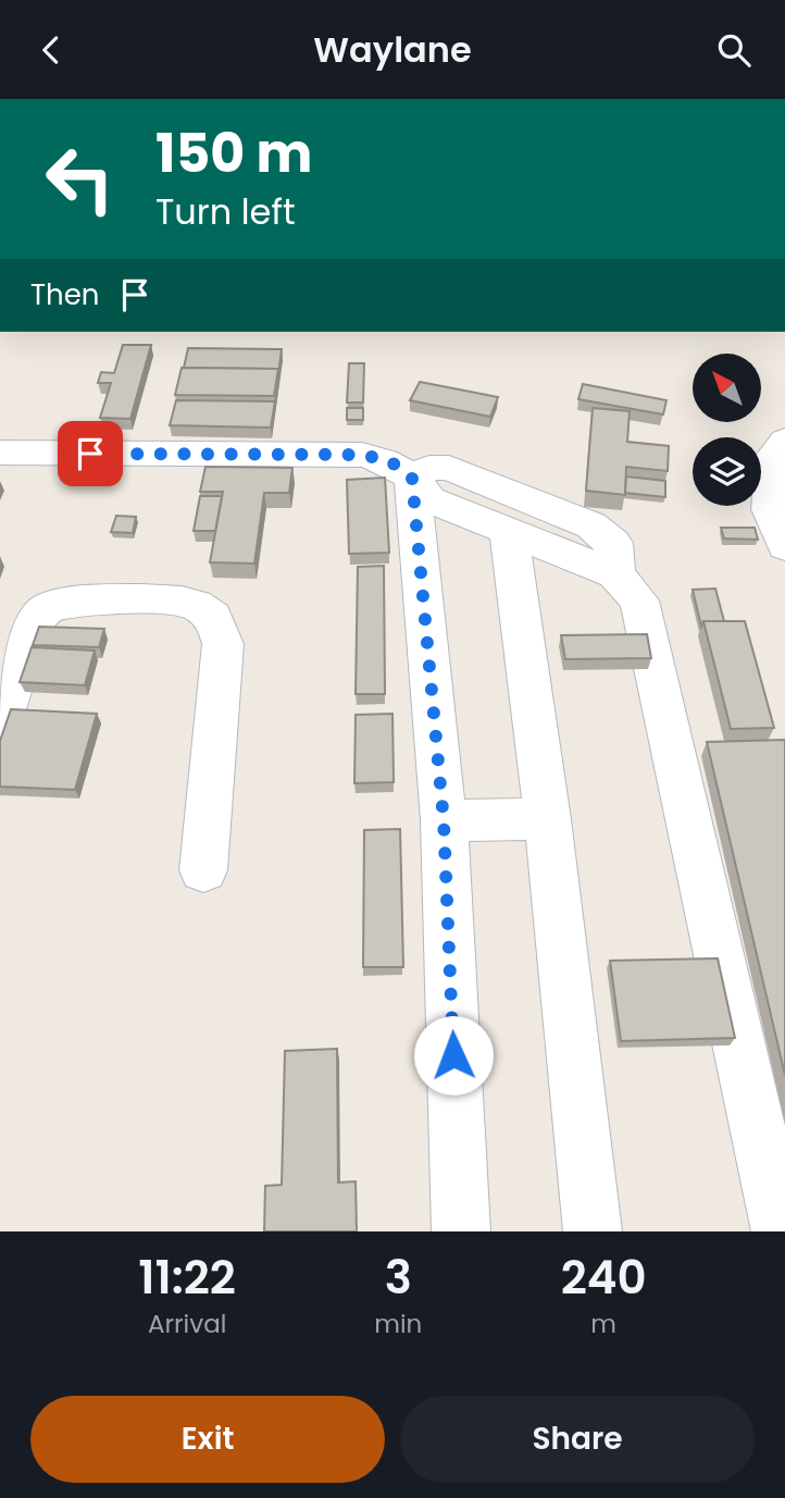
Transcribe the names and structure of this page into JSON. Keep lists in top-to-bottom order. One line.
{"north":"top left","page":{"header":"Waylane","turn":["150 m","Turn left"],"then":"Then","eta":["11:22","Arrival","3","min","240","m"],"buttons":["Exit","Share"]}}
